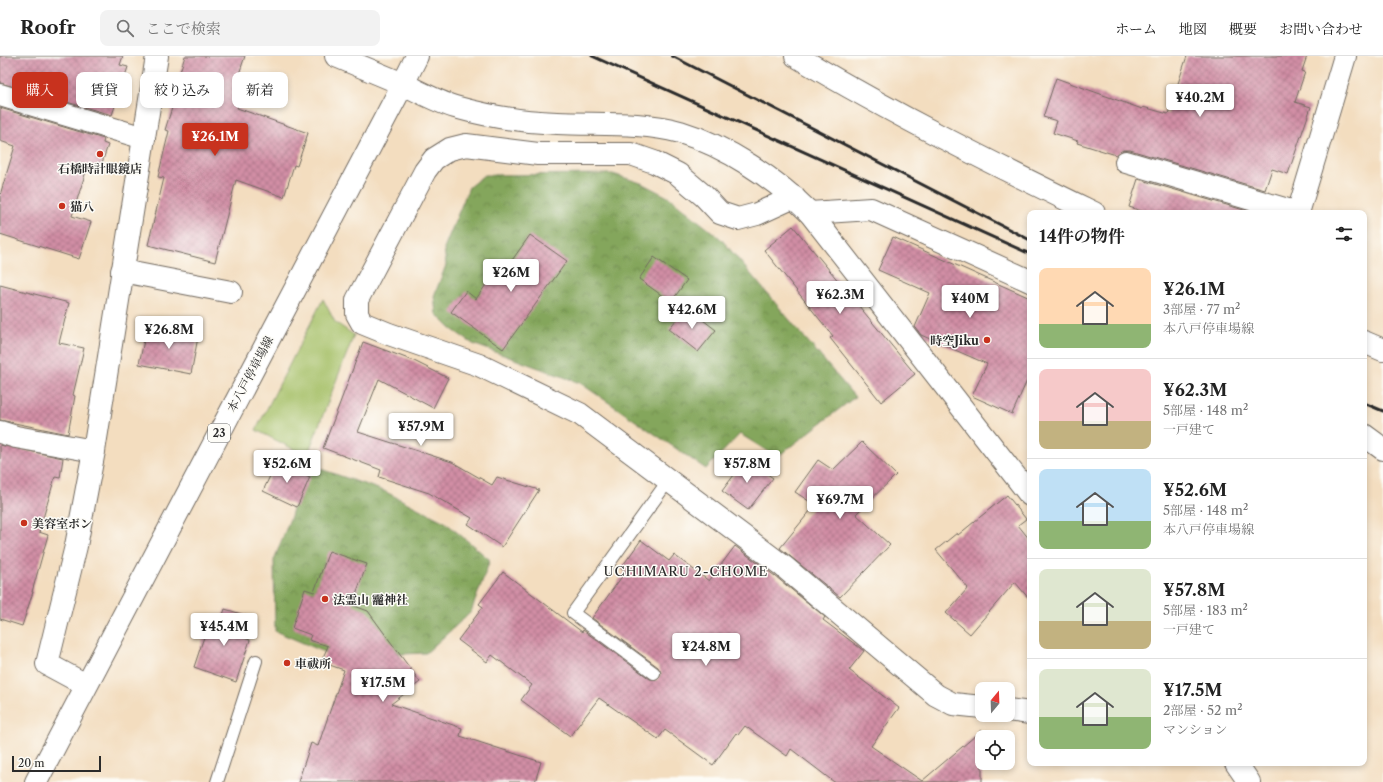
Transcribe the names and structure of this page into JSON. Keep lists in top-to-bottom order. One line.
{"streets":{"street":["本八戸停車場線","23"]},"districts":["UCHIMARU 2-CHOME"],"places":["石橋時計眼鏡店","猫八","時空Jiku","美容室ボン","法霊山 龗神社","車祓所"],"scale_bar":"20 m","north":"top","page":{"header":"Roofr","search":"ここで検索","nav":["ホーム","地図","概要","お問い合わせ"],"chip":["購入","賃貸","絞り込み","新着"],"price":["¥40.2M","¥26.1M","¥26M","¥62.3M","¥40M","¥42.6M","¥26.8M","¥57.9M","¥52.6M","¥57.8M","¥69.7M","¥45.4M","¥24.8M","¥17.5M"],"heading":"14件の物件","list":[{"name":"¥26.1M","note":"3部屋 · 77 m² · 本八戸停車場線"},{"name":"¥62.3M","note":"5部屋 · 148 m² · 一戸建て"},{"name":"¥52.6M","note":"5部屋 · 148 m² · 本八戸停車場線"},{"name":"¥57.8M","note":"5部屋 · 183 m² · 一戸建て"},{"name":"¥17.5M","note":"2部屋 · 52 m² · マンション"}],"scale":"20 m"}}
